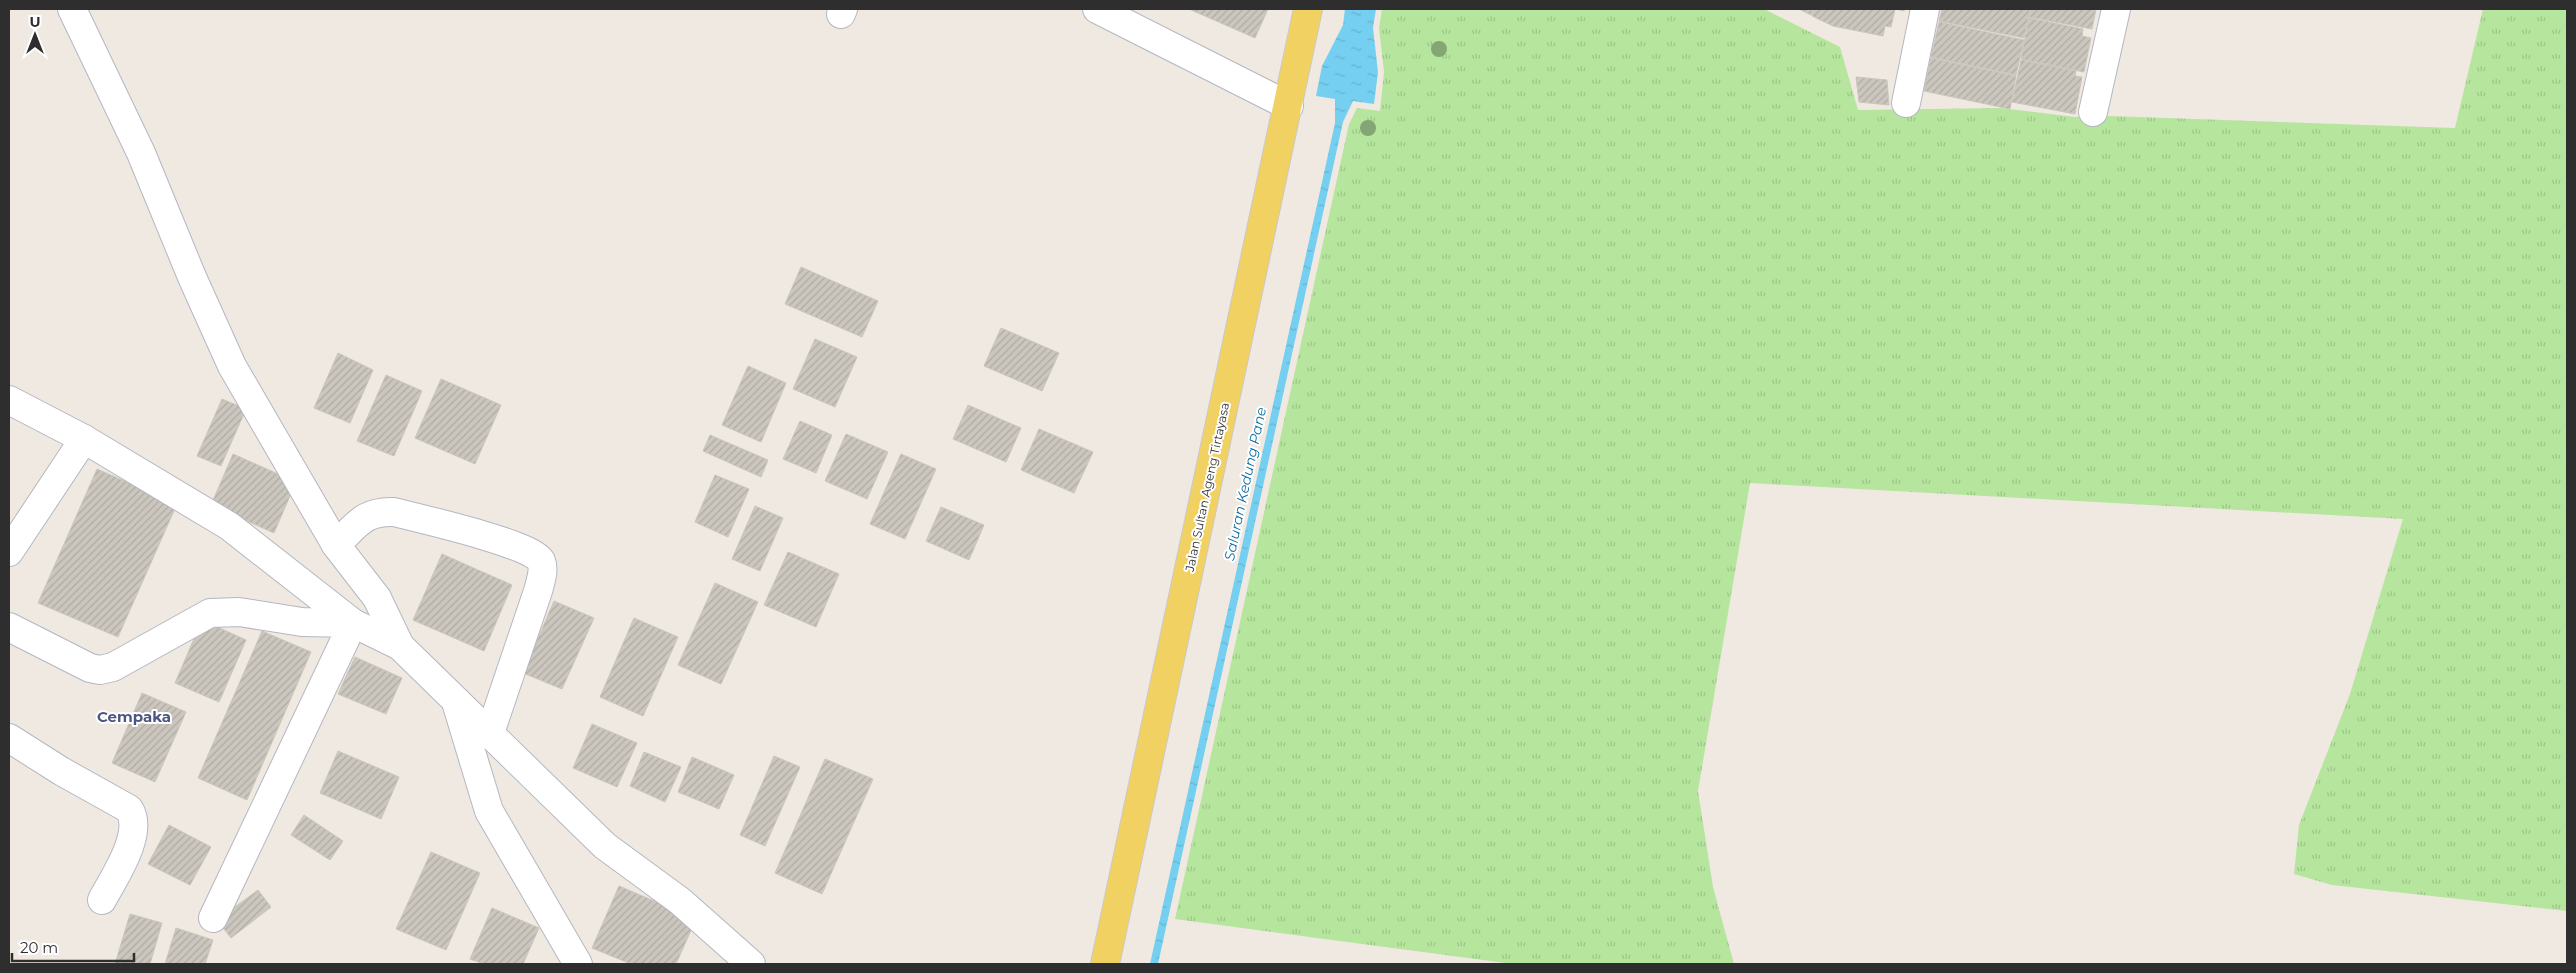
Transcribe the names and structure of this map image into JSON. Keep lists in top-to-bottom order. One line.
{"streets":{"main road":["Jalan Sultan Ageng Tirtayasa"]},"districts":["Cempaka"],"water":["Saluran Kedung Pane"],"scale_bar":"20 m","north":"top"}
